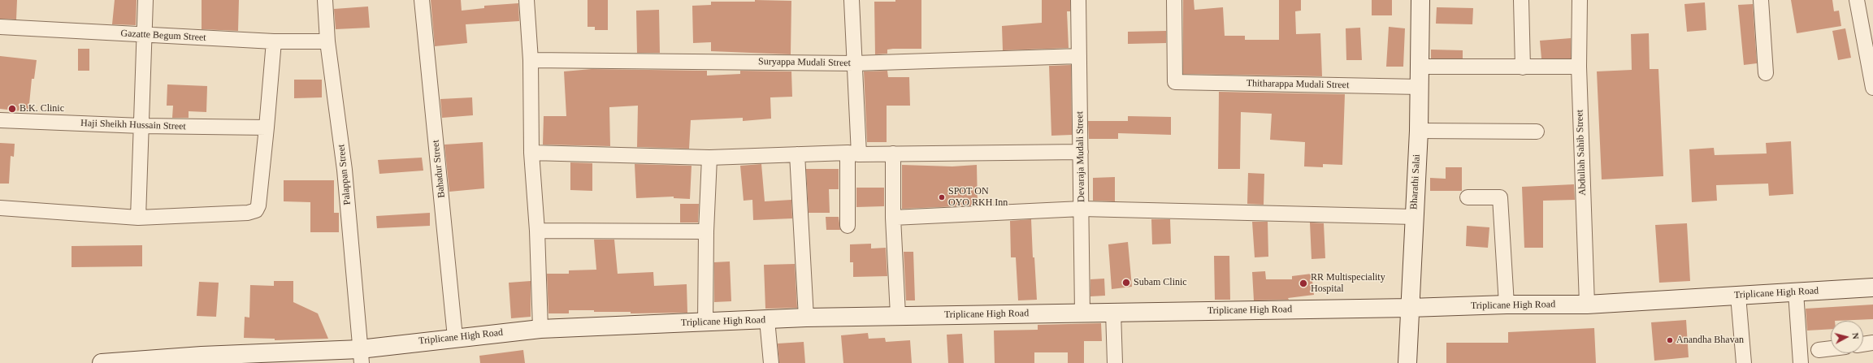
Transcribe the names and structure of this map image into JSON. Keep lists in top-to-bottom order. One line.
{"streets":{"main road":["Bharathi Salai","Triplicane High Road"],"street":["Gazatte Begum Street","Suryappa Mudali Street","Thitharappa Mudali Street","Haji Sheikh Hussain Street","Abdullah Sahib Street","Devaraja Mudali Street","Bahadur Street","Palappan Street"]},"crossings":[["Gazatte Begum Street","Palappan Street"],["Suryappa Mudali Street","Devaraja Mudali Street"],["Thitharappa Mudali Street","Bharathi Salai"],["Abdullah Sahib Street","Triplicane High Road"],["Devaraja Mudali Street","Triplicane High Road"],["Bahadur Street","Triplicane High Road"],["Palappan Street","Triplicane High Road"],["Bharathi Salai","Triplicane High Road"]],"places":["B.K. Clinic","SPOT ON OYO RKH Inn","Subam Clinic","RR Multispeciality Hospital","Anandha Bhavan"],"north":"right"}
